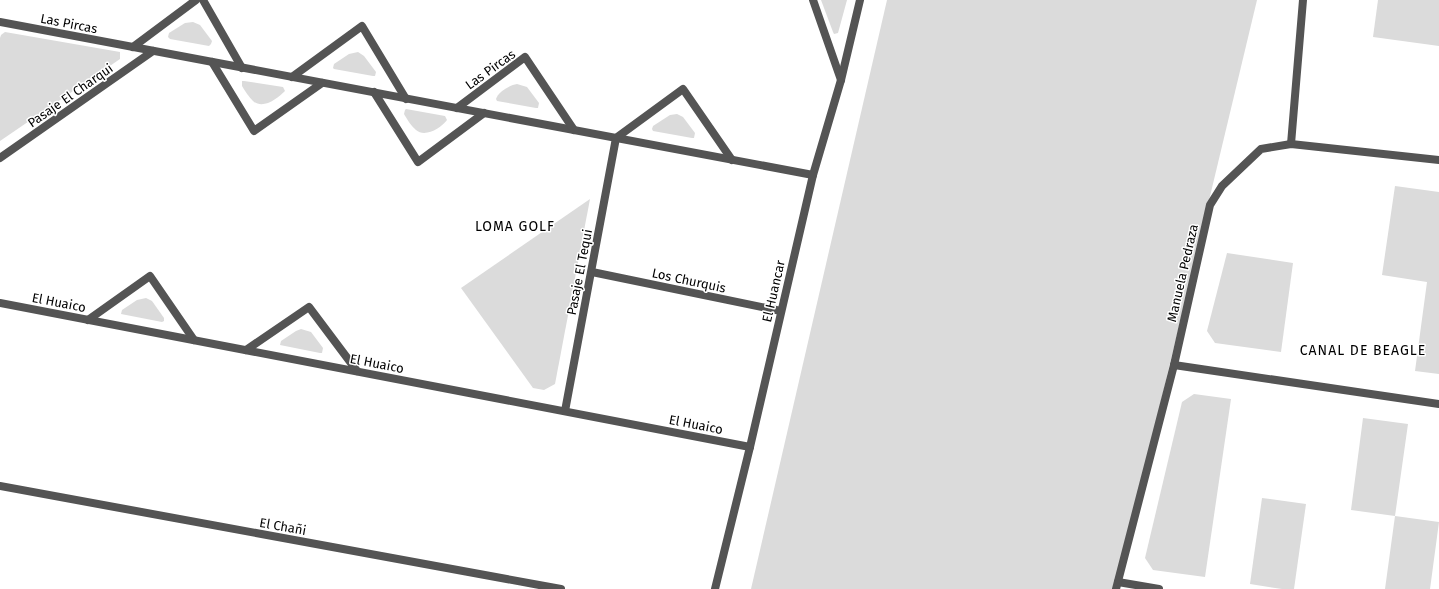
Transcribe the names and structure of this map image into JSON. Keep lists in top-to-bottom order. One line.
{"streets":{"street":["Las Pircas","Pasaje El Charqui","Pasaje El Tequi","Manuela Pedraza","Los Churquis","El Huancar","El Huaico","El Chañi"]},"crossings":[["Las Pircas","Pasaje El Charqui"],["Las Pircas","Pasaje El Tequi"],["Las Pircas","El Huancar"],["Pasaje El Tequi","Los Churquis"],["Pasaje El Tequi","El Huaico"],["Los Churquis","El Huancar"],["El Huancar","El Huaico"]],"districts":["LOMA GOLF","CANAL DE BEAGLE"]}
